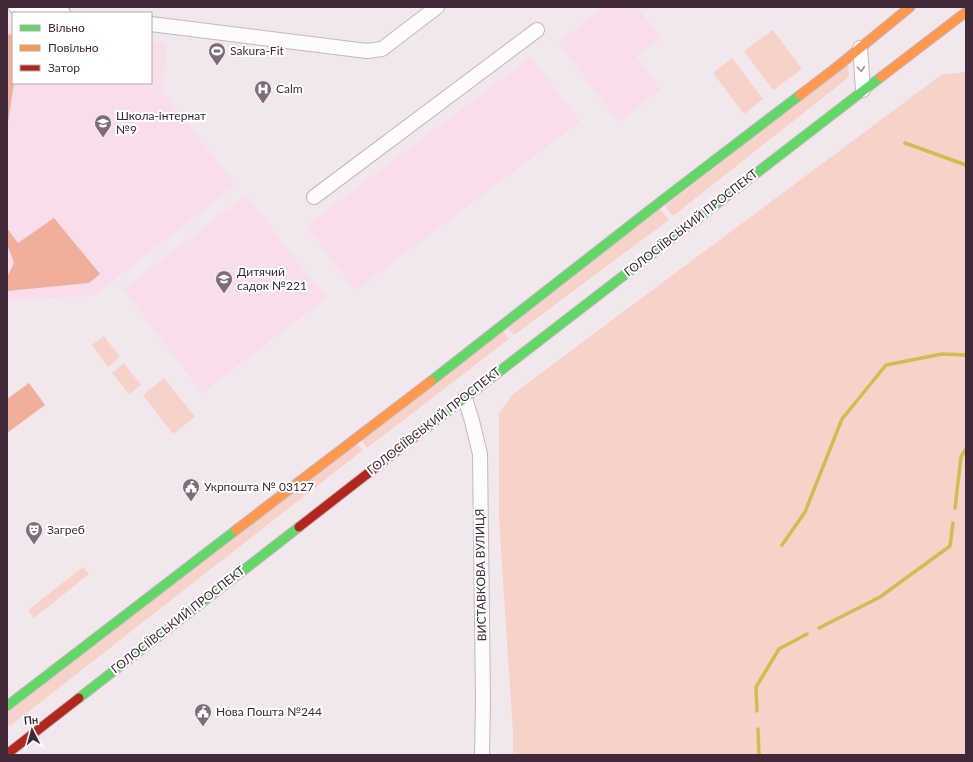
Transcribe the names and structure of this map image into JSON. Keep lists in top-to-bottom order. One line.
{"streets":{"main road":["ГОЛОСІЇВСЬКИЙ ПРОСПЕКТ"],"street":["ВИСТАВКОВА ВУЛИЦЯ"]},"crossings":[["ГОЛОСІЇВСЬКИЙ ПРОСПЕКТ","ВИСТАВКОВА ВУЛИЦЯ"]],"places":{"sports":["Sakura-Fit"],"hospital":["Calm"],"school or university":["Школа-інтернат №9","Дитячий садок №221"],"public building":["Укрпошта № 03127","Нова Пошта №244"],"theatre":["Загреб"]},"legend":["Вільно","Повільно","Затор"],"north":"top"}
